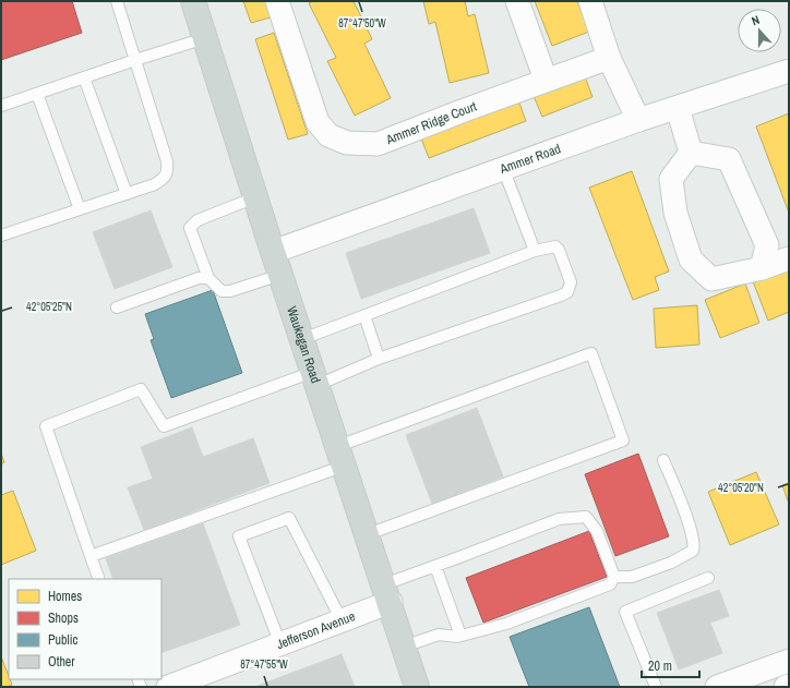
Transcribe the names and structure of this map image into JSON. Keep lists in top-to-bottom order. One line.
{"streets":{"main road":["Waukegan Road"],"street":["Ammer Ridge Court","Ammer Road","Jefferson Avenue"]},"crossings":[["Ammer Road","Waukegan Road"],["Waukegan Road","Jefferson Avenue"]],"legend":["Homes","Shops","Public","Other"],"scale_bar":"20 m","north":"top","coordinates":["87°47'50\"W","42°05'25\"N","42°05'20\"N","87°47'55\"W"]}
